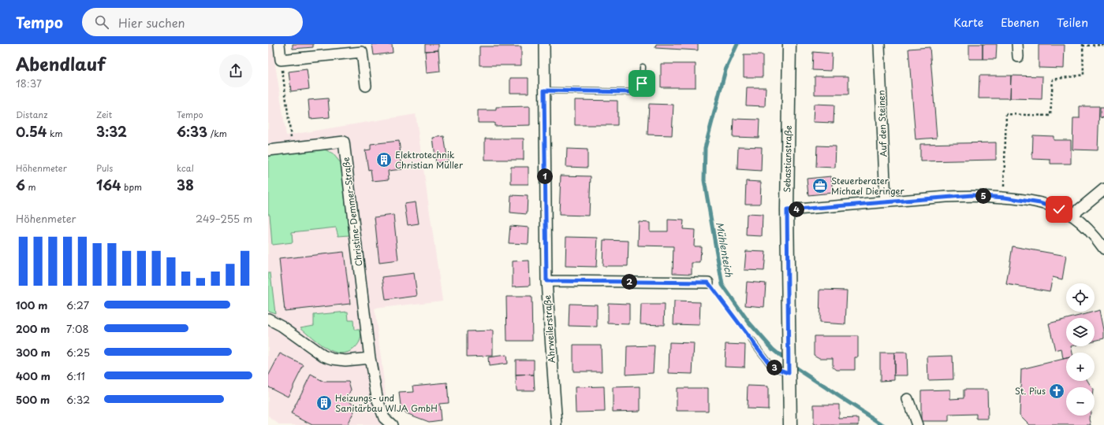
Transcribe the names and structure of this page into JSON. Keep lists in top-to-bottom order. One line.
{"streets":{"street":["Auf den Steinen","Sebastianstraße","Christine-Demmer-Straße","Ahrweilerstraße"]},"water":["Mühlenteich"],"places":{"building":["Elektrotechnik Christian Müller","Heizungs- und Sanitärbau WIJA GmbH"],"office":["Steuerberater Michael Dieringer"],"church":["St. Pius"]},"page":{"header":"Tempo","search":"Hier suchen","nav":["Karte","Ebenen","Teilen"],"heading":["Abendlauf","18:37"],"stats":[["Distanz","0.54 km"],["Zeit","3:32"],["Tempo","6:33 /km"],["Höhenmeter","6 m"],["Puls","164 bpm"],["kcal","38"]],"pins":["1","5","4","2","3"],"chart":["Höhenmeter","249–255 m"],"map_buttons":["+","−"],"list":[{"name":"100 m","note":"6:27"},{"name":"200 m","note":"7:08"},{"name":"300 m","note":"6:25"},{"name":"400 m","note":"6:11"},{"name":"500 m","note":"6:32"}]}}
